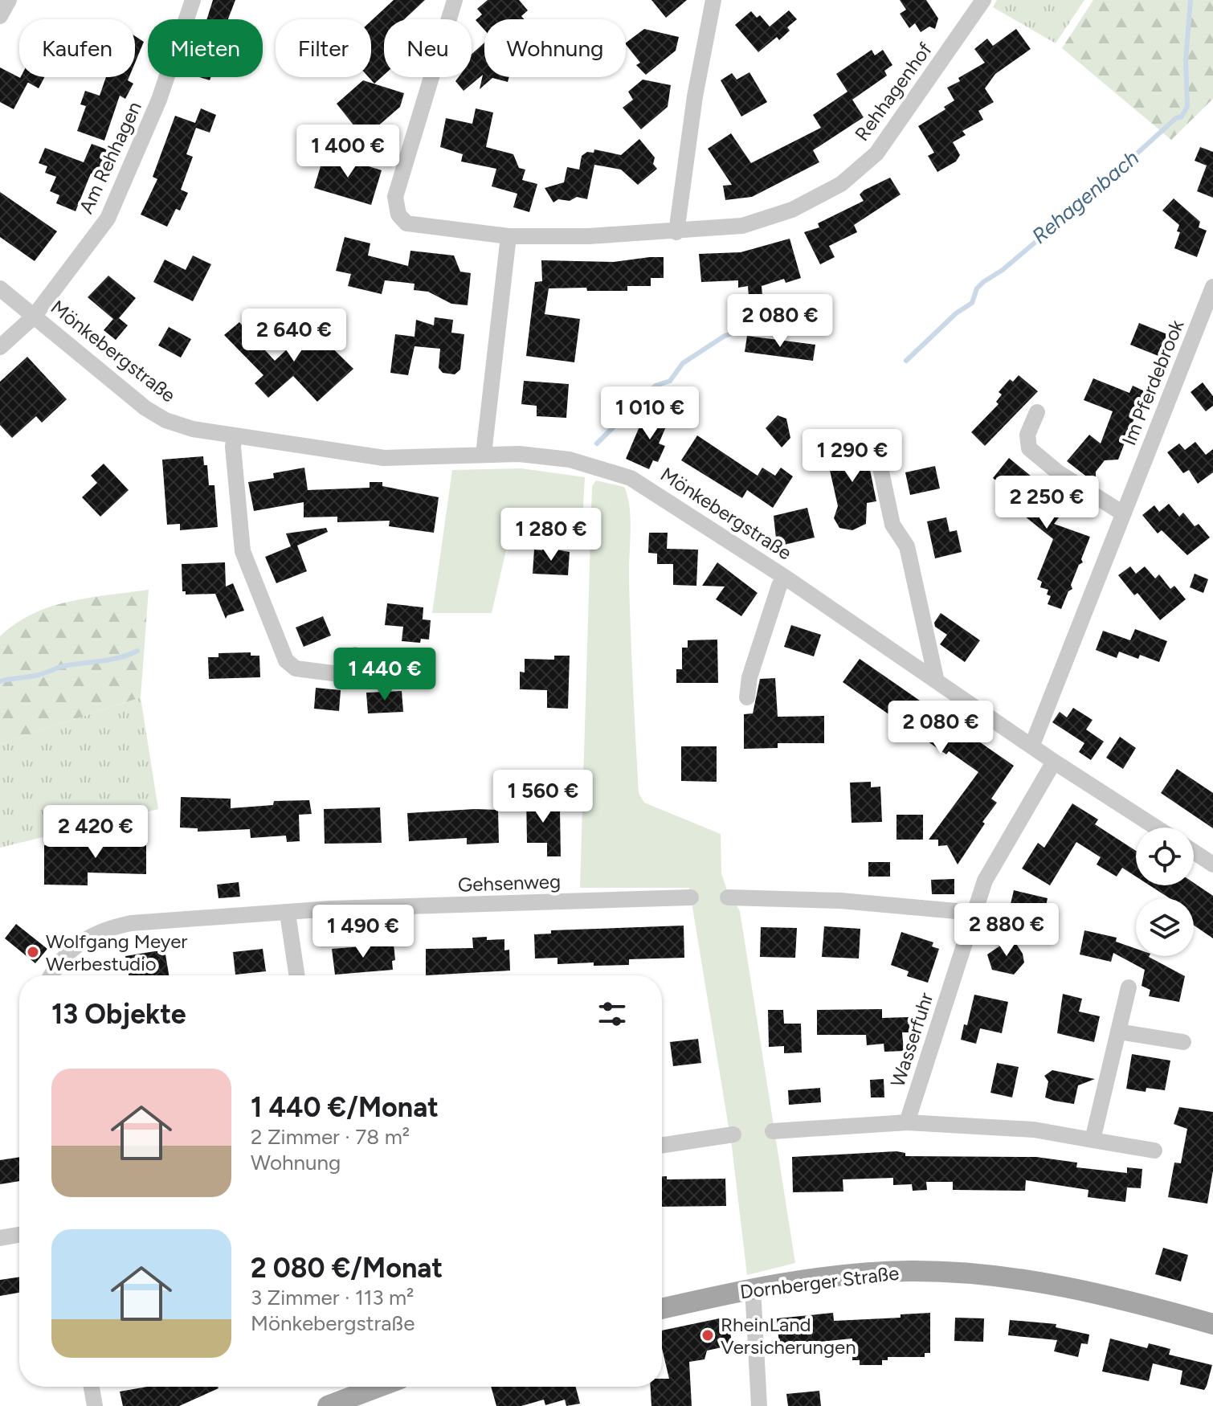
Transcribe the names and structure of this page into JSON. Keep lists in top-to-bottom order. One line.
{"streets":{"main road":["Dornberger Straße"],"street":["Rehhagenhof","Am Rehhagen","Mönkebergstraße","Im Pferdebrook","Gehsenweg","Wasserfuhr"]},"crossings":[["Am Rehhagen","Mönkebergstraße"],["Mönkebergstraße","Im Pferdebrook"],["Mönkebergstraße","Wasserfuhr"]],"water":["Rehagenbach"],"places":["Wolfgang Meyer Werbestudio","RheinLand Versicherungen"],"page":{"chip":["Kaufen","Mieten","Filter","Neu","Wohnung"],"price":["1 400 €","2 080 €","2 640 €","1 010 €","1 290 €","2 250 €","1 280 €","1 440 €","2 080 €","1 560 €","2 420 €","2 880 €","1 490 €"],"heading":"13 Objekte","list":[{"name":"1 440 €/Monat","note":"2 Zimmer · 78 m² · Wohnung"},{"name":"2 080 €/Monat","note":"3 Zimmer · 113 m² · Mönkebergstraße"}]}}
